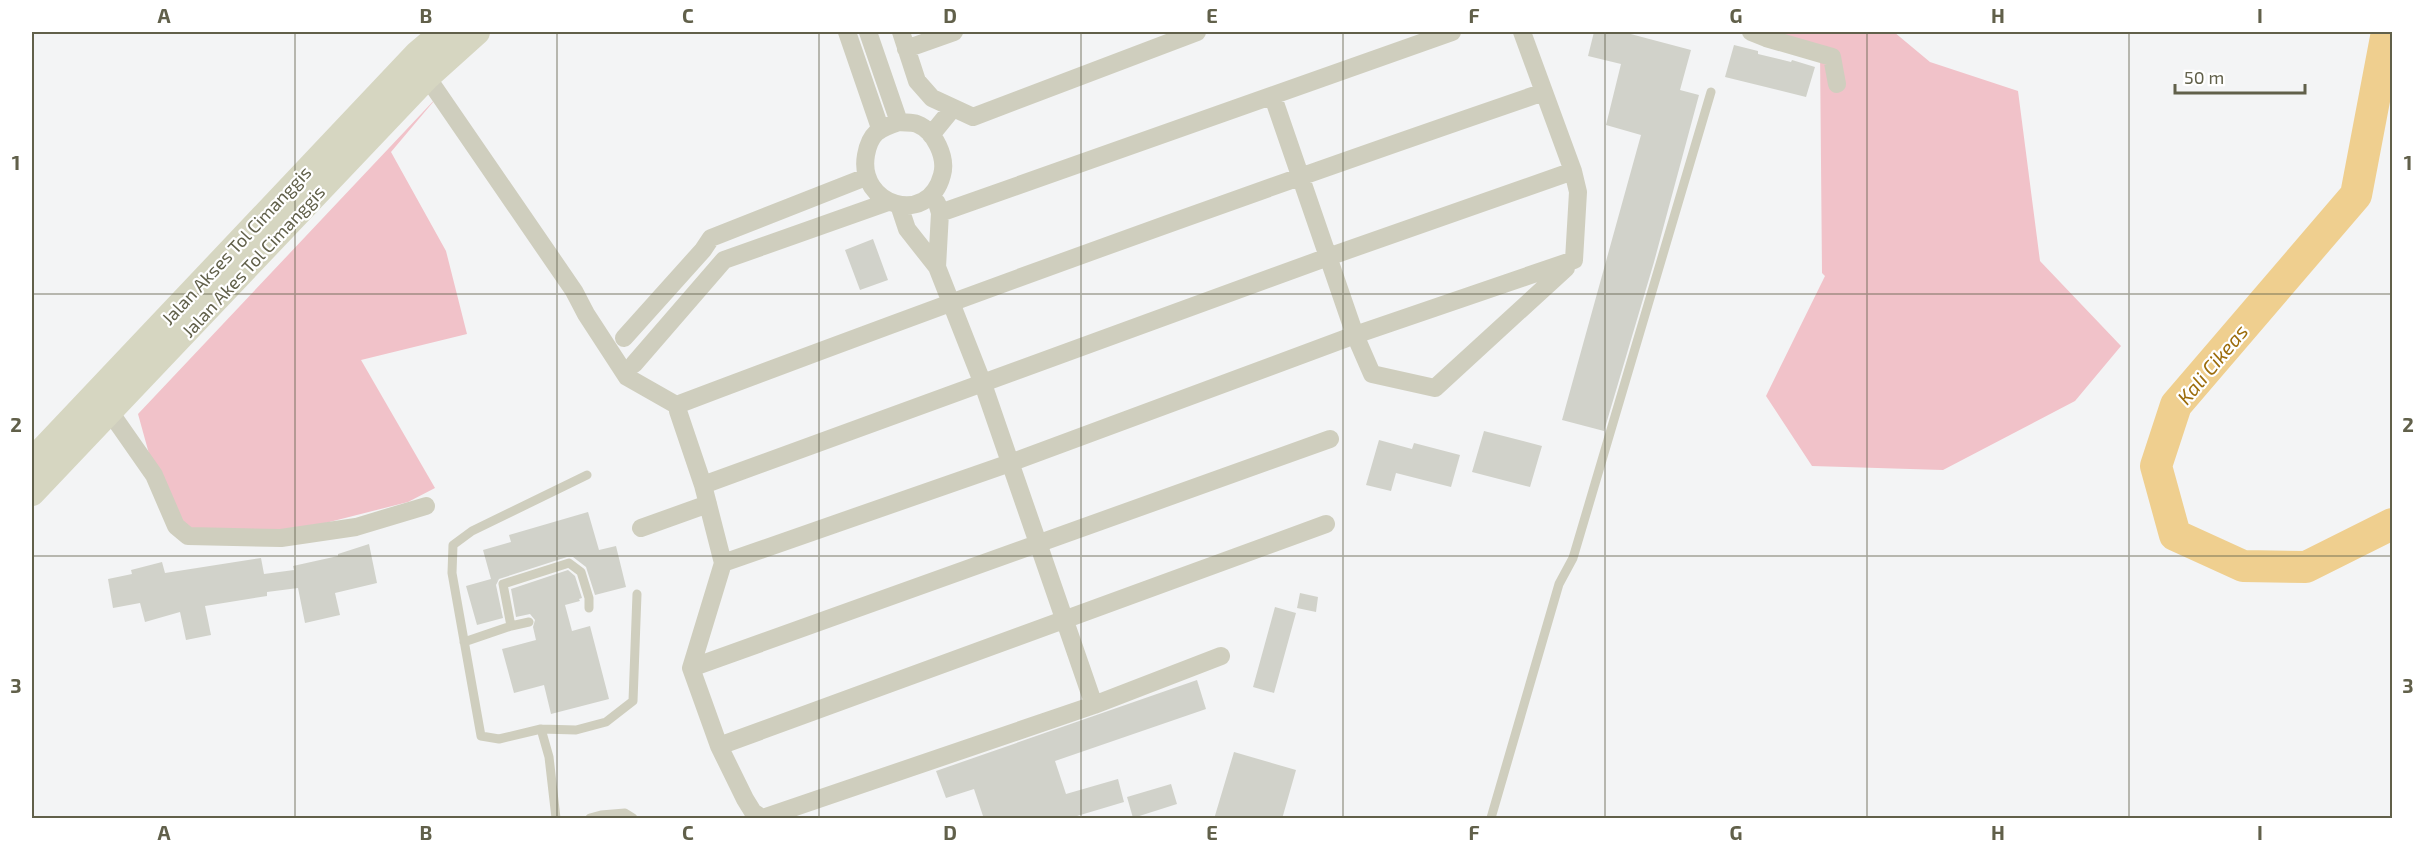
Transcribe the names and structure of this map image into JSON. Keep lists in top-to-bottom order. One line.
{"streets":{"main road":["Jalan Akses Tol Cimanggis","Jalan Akes Tol Cimanggis"]},"water":["Kali Cikeas"],"scale_bar":"50 m","grid":{"columns":["A","B","C","D","E","F","G","H","I"],"rows":["1","2","3"]}}
